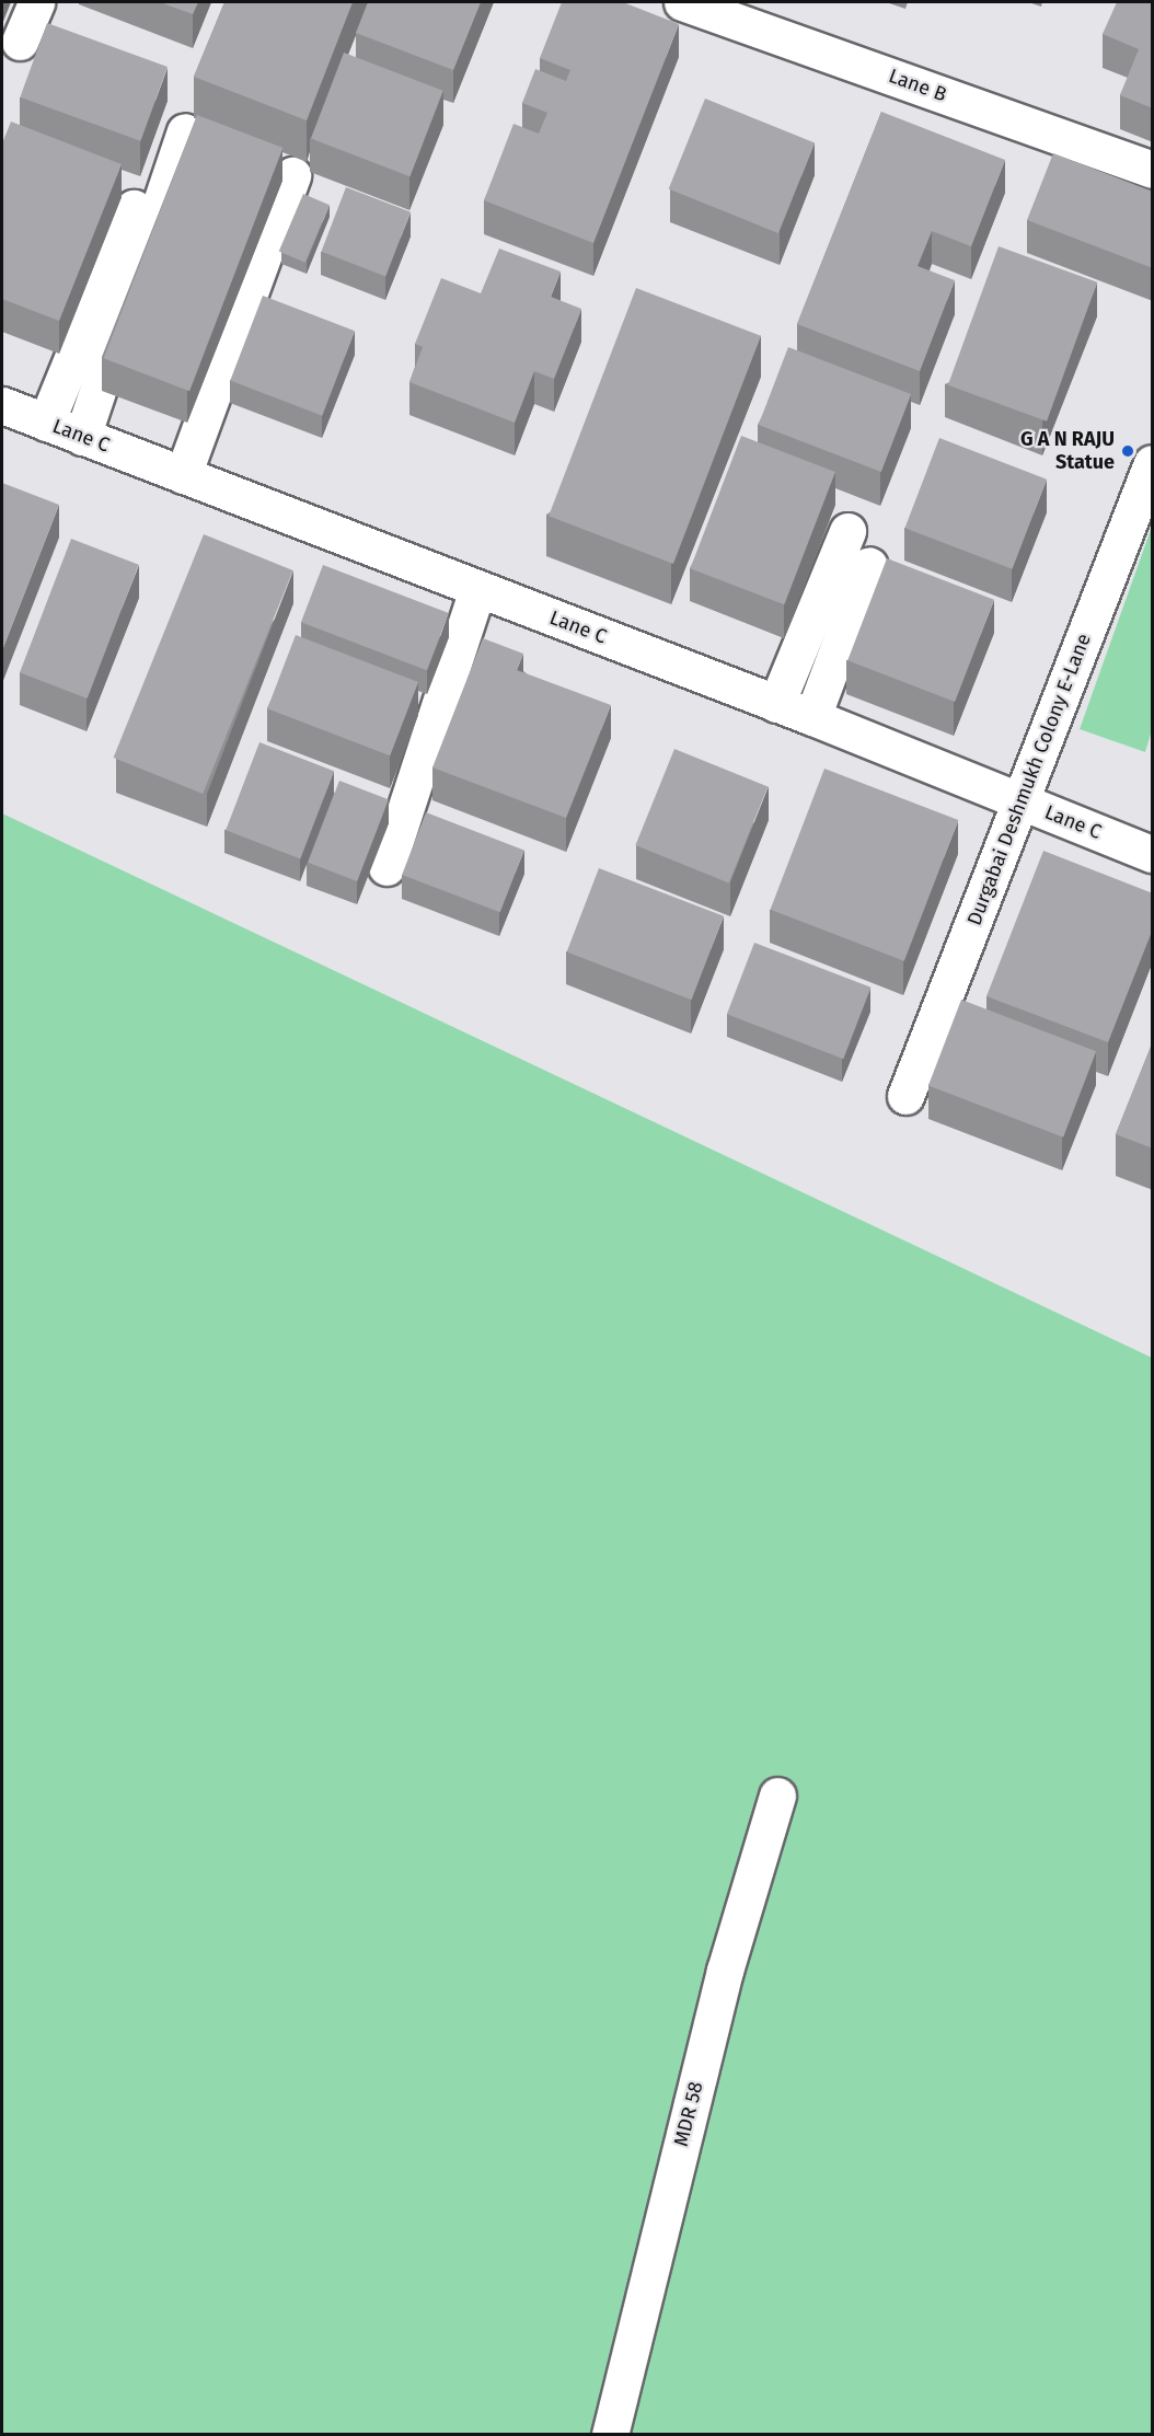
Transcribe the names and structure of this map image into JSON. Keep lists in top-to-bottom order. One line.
{"streets":{"street":["Lane B","Lane C","Durgabai Deshmukh Colony E-Lane","MDR 58"]},"crossings":[["Lane C","Durgabai Deshmukh Colony E-Lane"]],"places":["G A N RAJU Statue"]}
